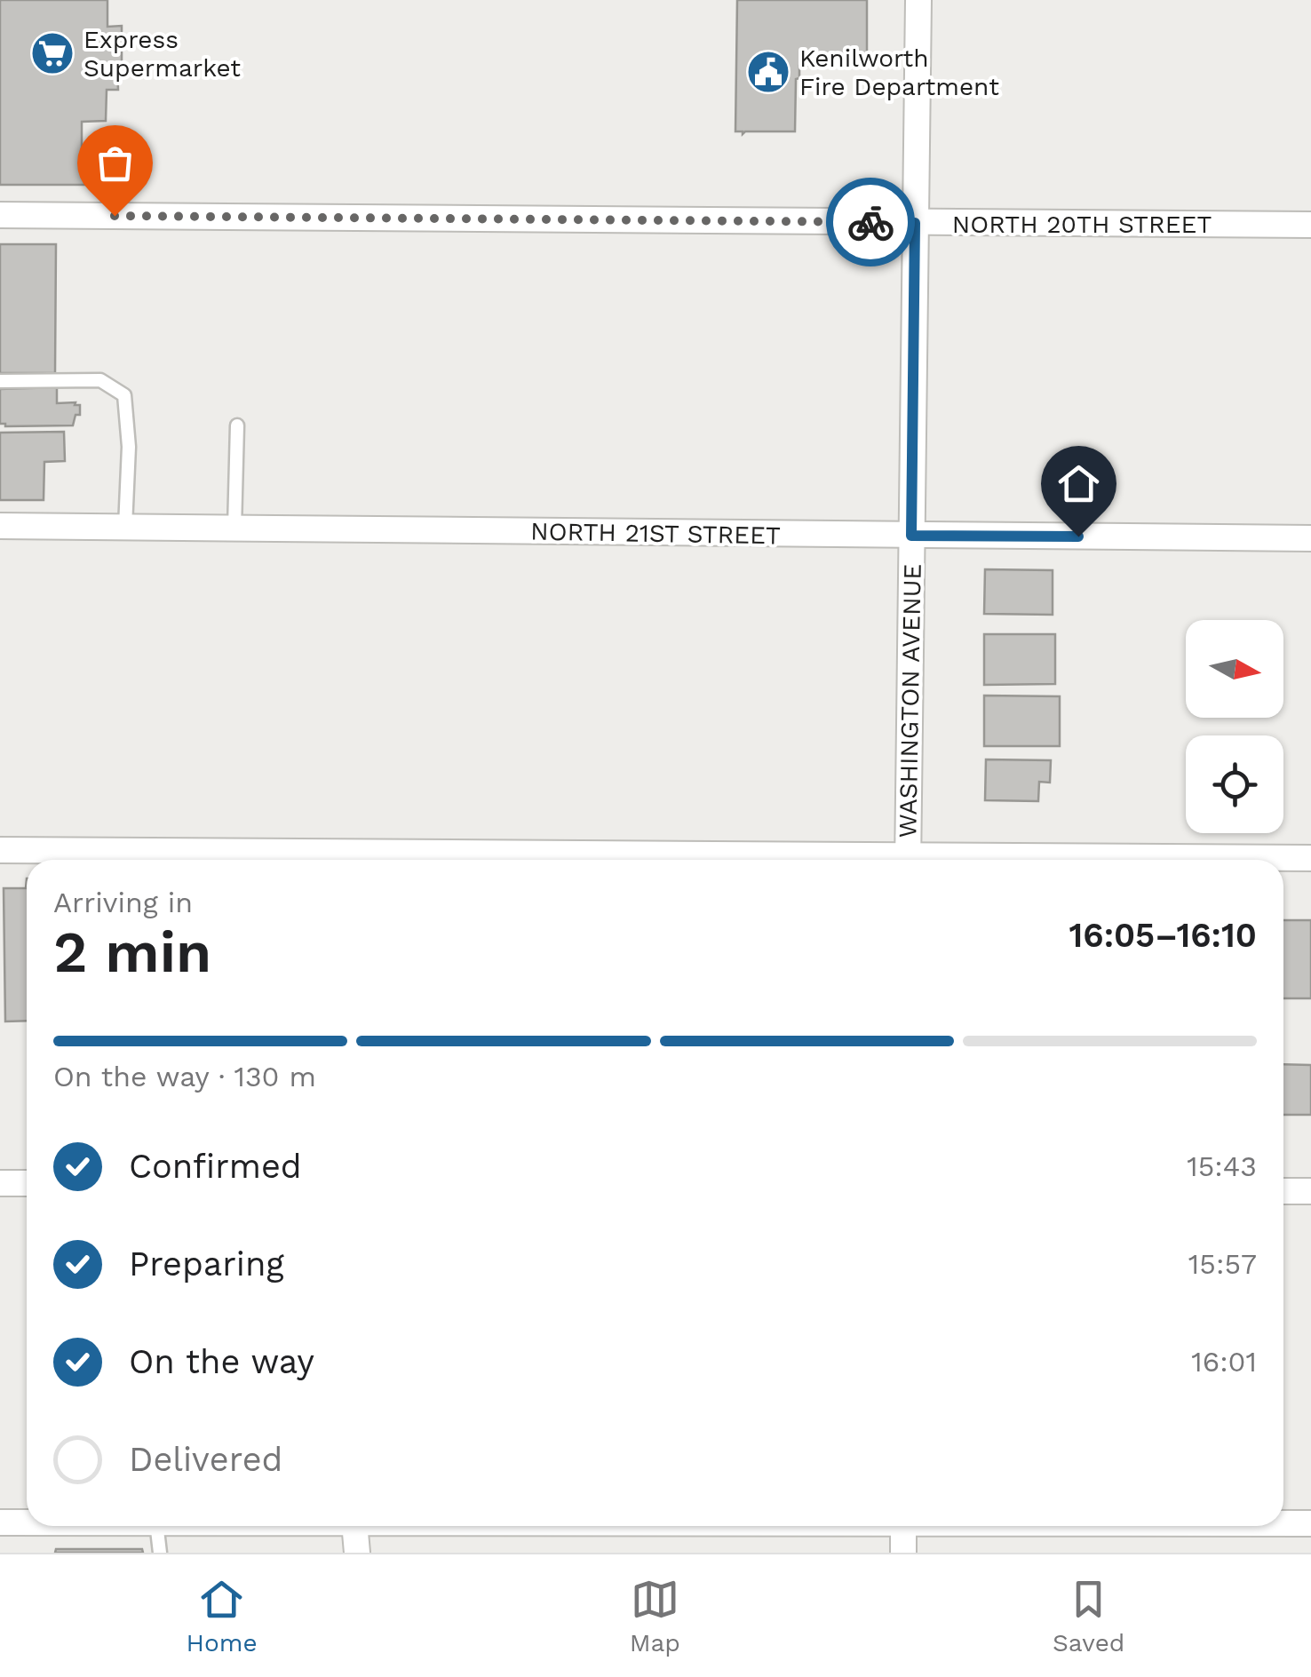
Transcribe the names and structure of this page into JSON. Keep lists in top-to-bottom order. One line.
{"streets":{"street":["NORTH 20TH STREET","NORTH 21ST STREET","WASHINGTON AVENUE"]},"crossings":[["NORTH 20TH STREET","WASHINGTON AVENUE"],["NORTH 21ST STREET","WASHINGTON AVENUE"]],"places":{"supermarket":["Express Supermarket"],"public building":["Kenilworth Fire Department"]},"north":"right","page":{"heading":["2 min","Arriving in","16:05–16:10"],"bar":"On the way · 130 m","list":[["Confirmed","15:43"],["Preparing","15:57"],["On the way","16:01"],"Delivered"],"tabs":["Home","Map","Saved"]}}
